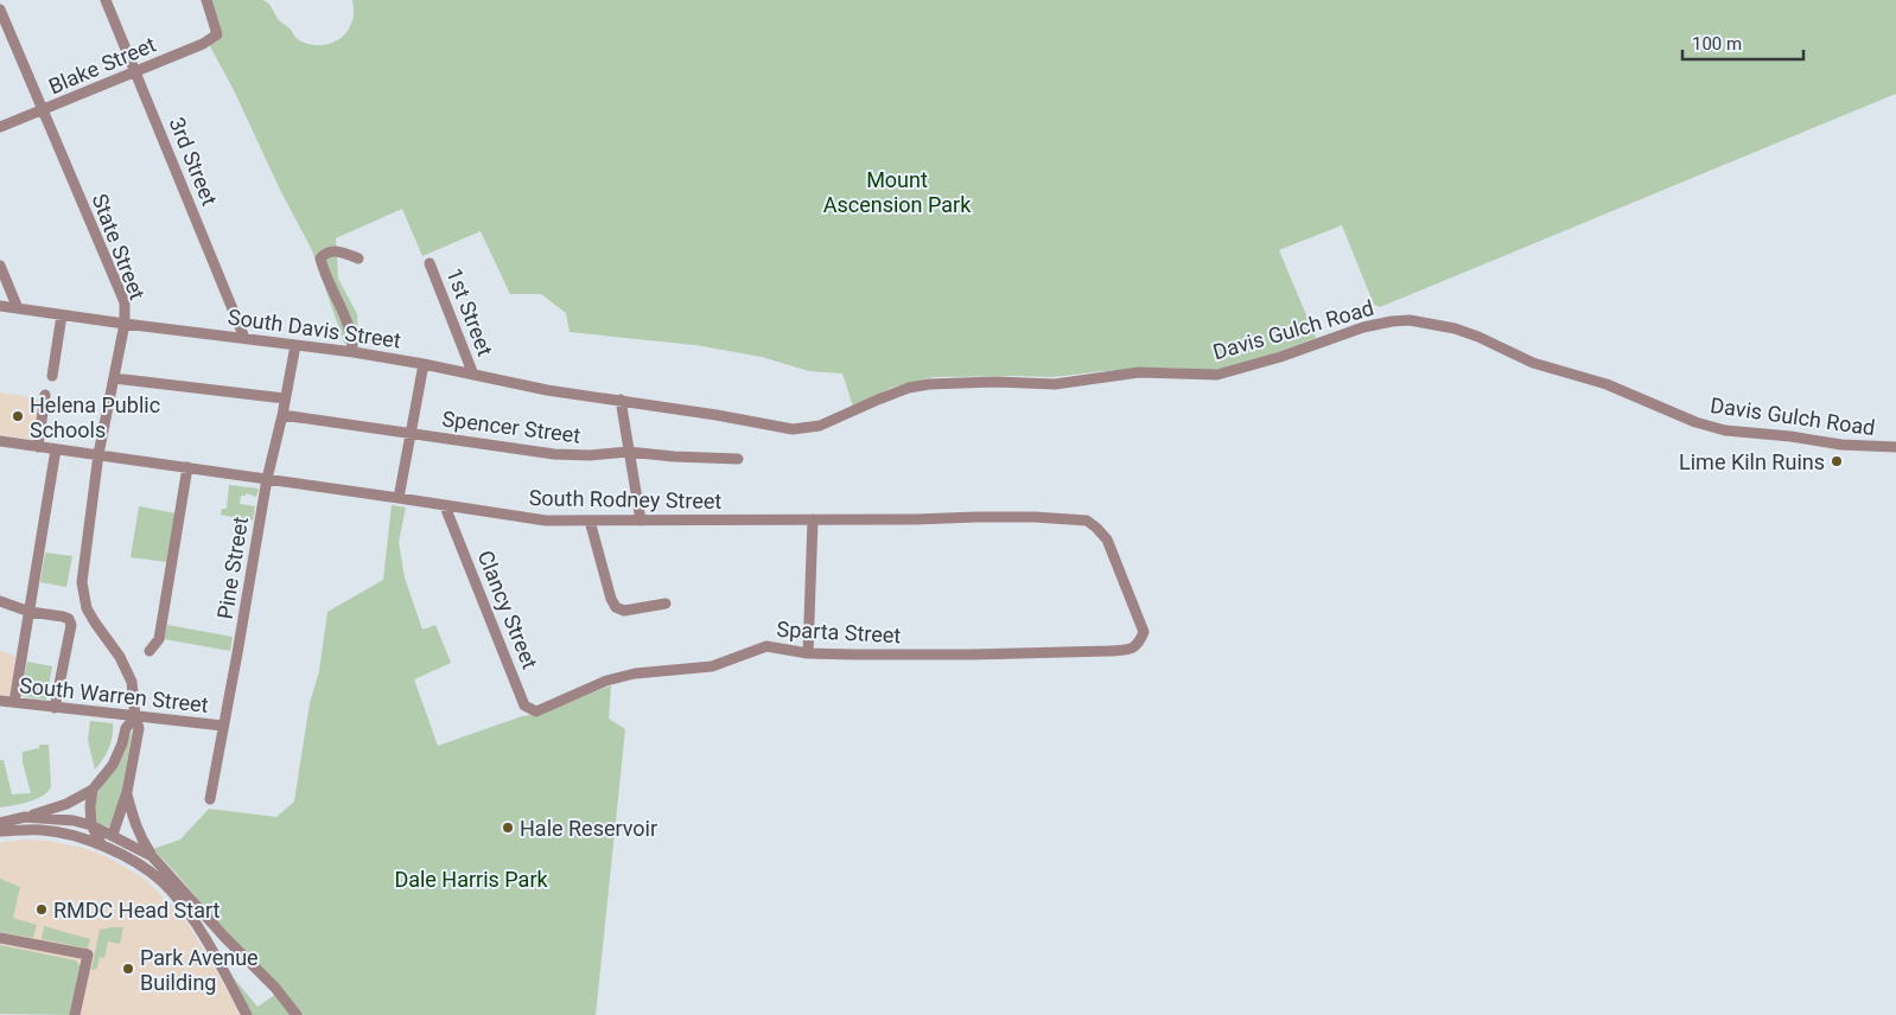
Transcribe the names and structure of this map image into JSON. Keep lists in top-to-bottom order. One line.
{"streets":{"street":["Blake Street","3rd Street","State Street","1st Street","South Davis Street","Davis Gulch Road","Spencer Street","South Rodney Street","Pine Street","Clancy Street","Sparta Street","South Warren Street"]},"crossings":[["Blake Street","3rd Street"],["Blake Street","State Street"],["3rd Street","South Davis Street"],["State Street","South Davis Street"],["State Street","South Rodney Street"],["State Street","South Warren Street"],["1st Street","South Davis Street"],["South Davis Street","Davis Gulch Road"],["South Davis Street","Pine Street"],["Spencer Street","Pine Street"],["South Rodney Street","Pine Street"],["South Rodney Street","Clancy Street"],["South Rodney Street","Sparta Street"],["Pine Street","South Warren Street"],["Clancy Street","Sparta Street"]],"parks":["Mount Ascension Park","Dale Harris Park"],"places":["Helena Public Schools","Lime Kiln Ruins","Hale Reservoir","RMDC Head Start","Park Avenue Building"],"scale_bar":"100 m"}
